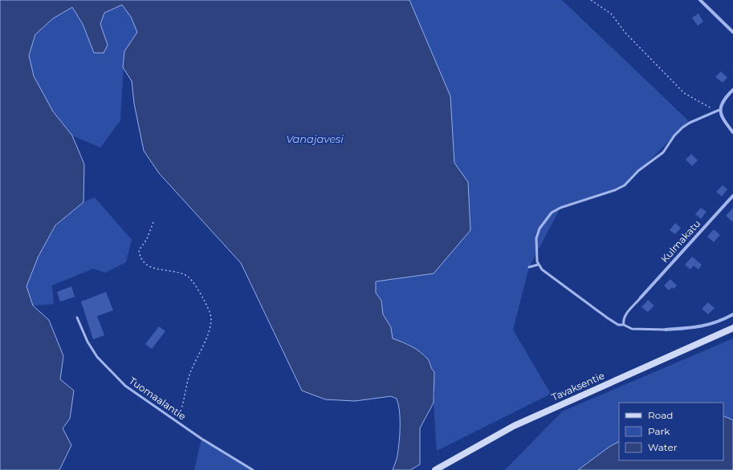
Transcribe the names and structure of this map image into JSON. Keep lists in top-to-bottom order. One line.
{"streets":{"main road":["Tavaksentie"],"street":["Kulmakatu"],"lane":["Tuomaalantie"]},"water":["Vanajavesi"],"legend":["Road","Park","Water"]}
